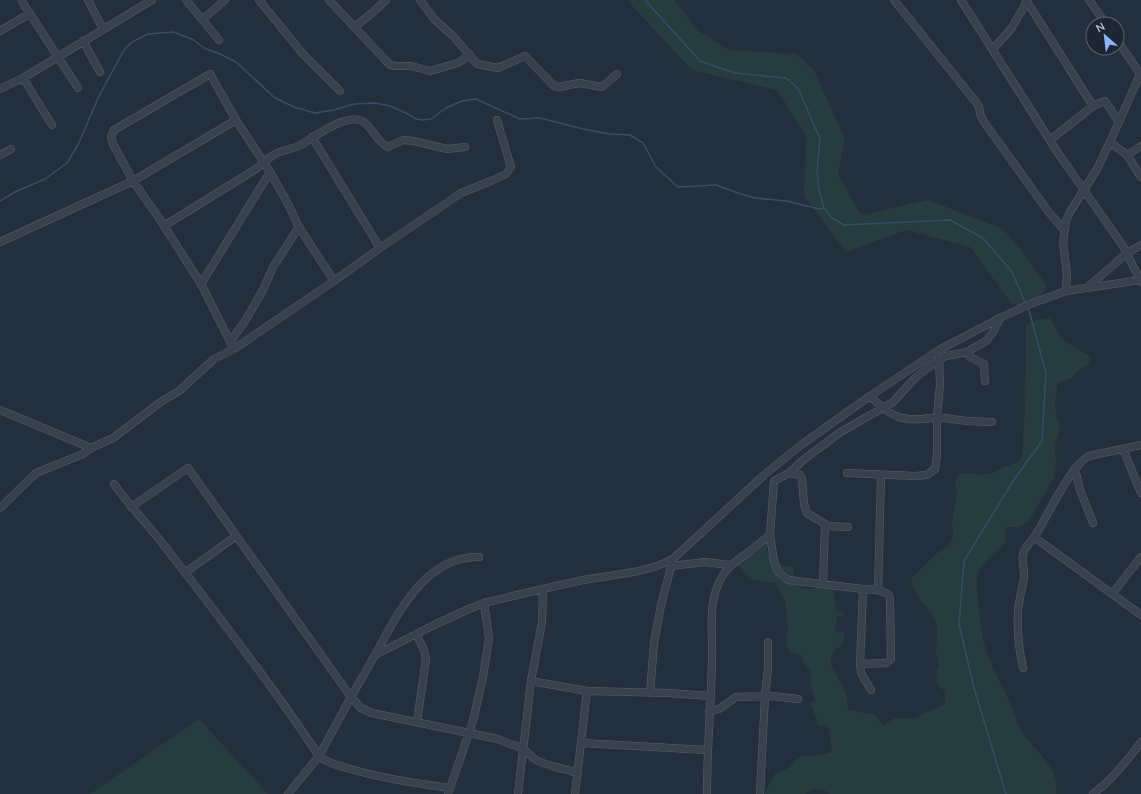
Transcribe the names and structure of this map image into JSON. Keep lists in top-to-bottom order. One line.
{"north":"top left"}
